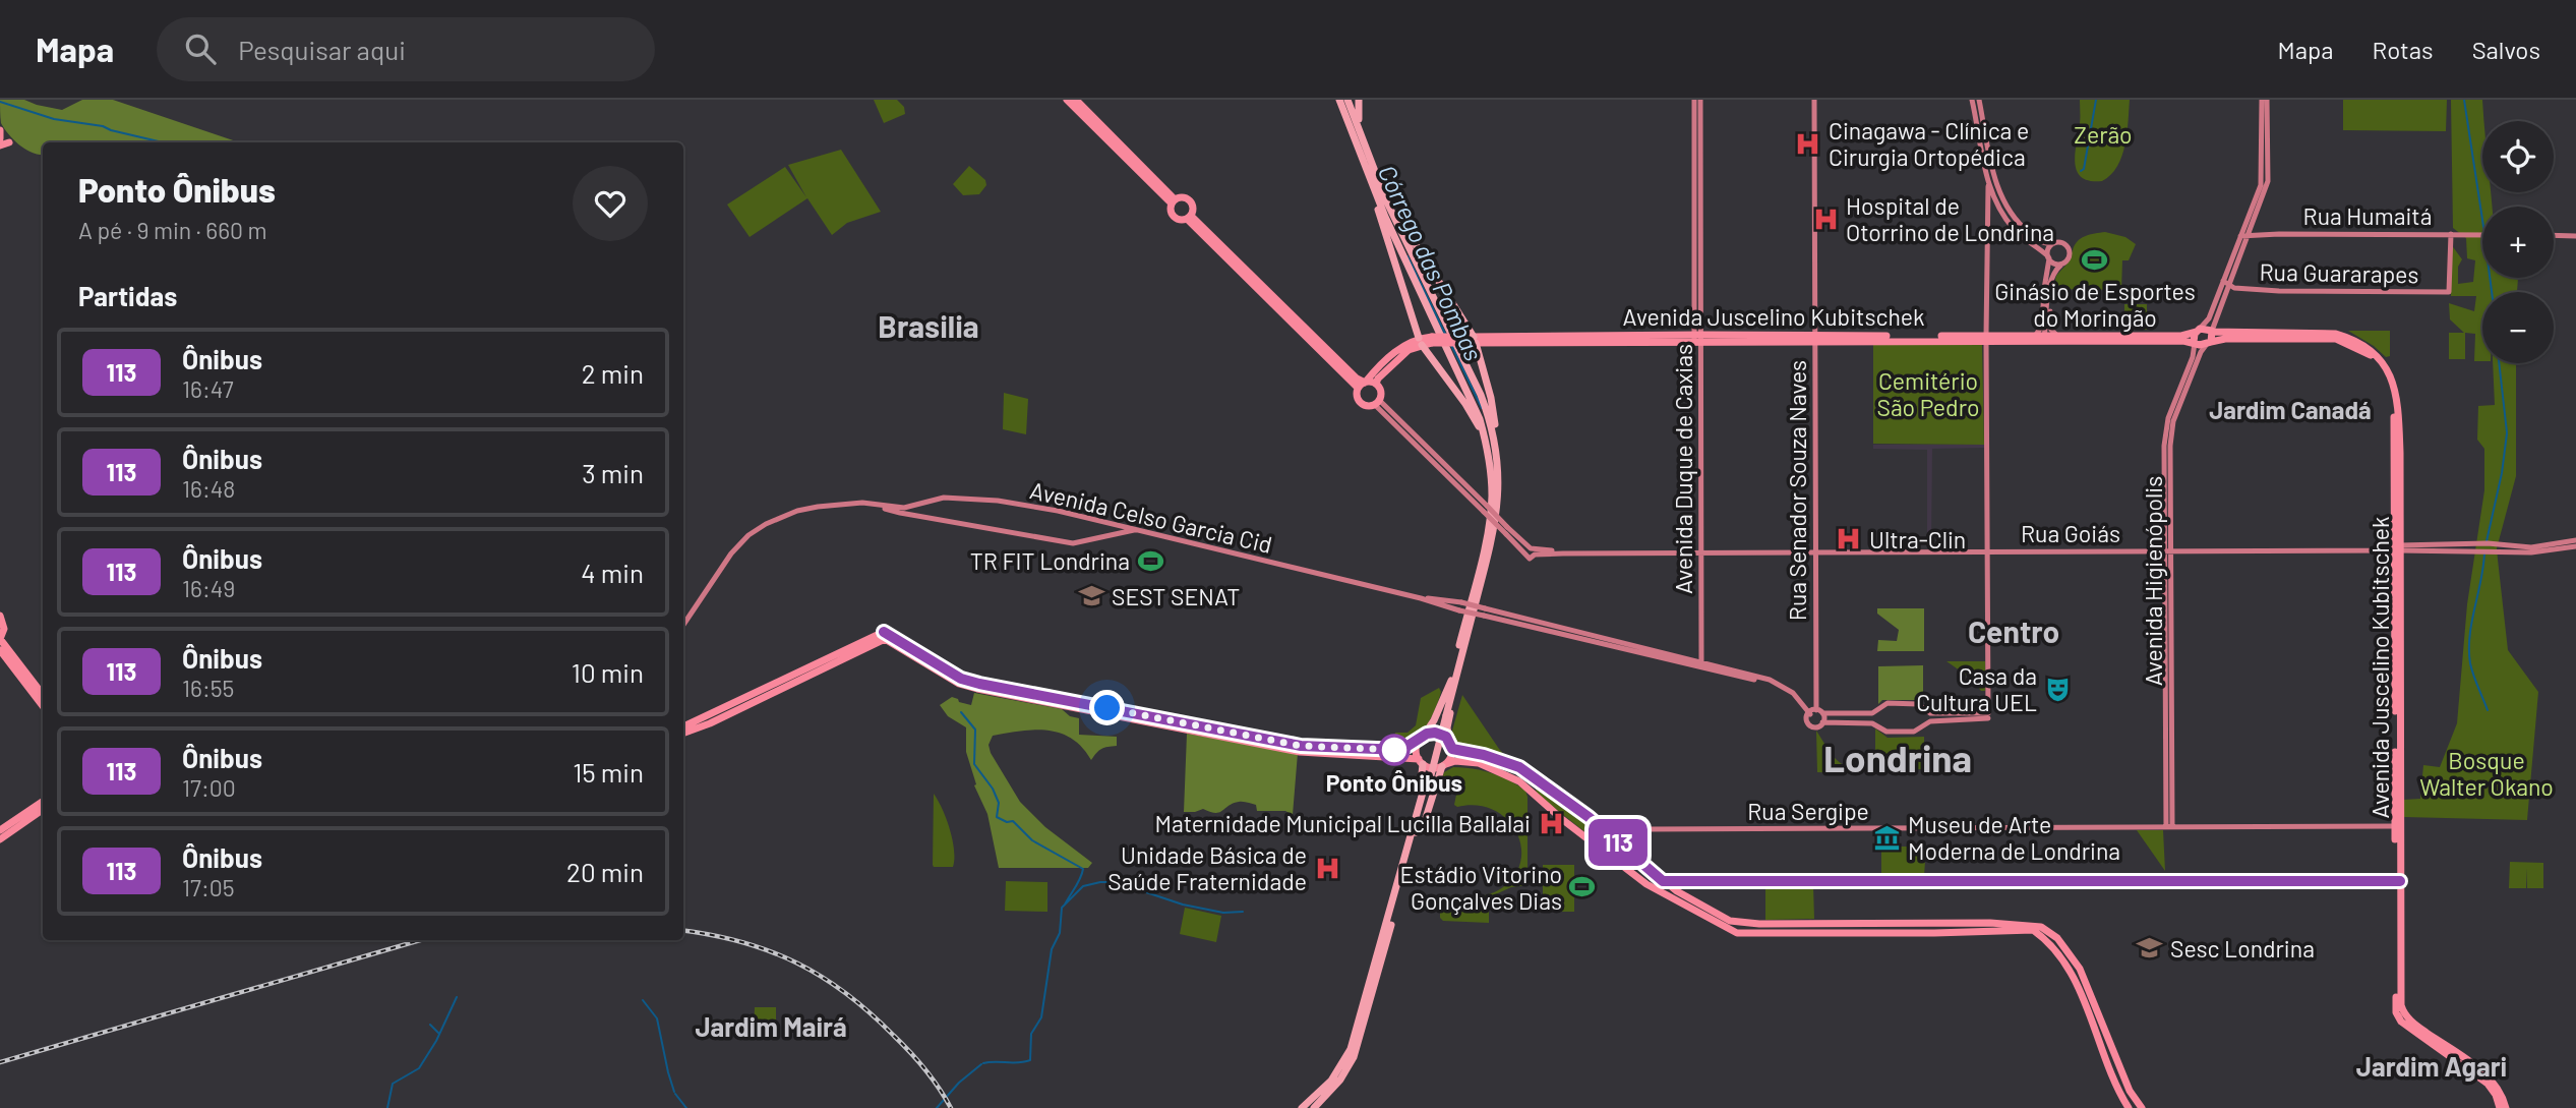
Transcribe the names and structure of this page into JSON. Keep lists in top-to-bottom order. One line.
{"streets":{"main road":["Rua Humaitá","Rua Guararapes","Avenida Juscelino Kubitschek","Avenida Duque de Caxias","Rua Senador Souza Naves","Avenida Celso Garcia Cid","Rua Goiás","Avenida Higienópolis","Rua Sergipe"]},"crossings":[["Rua Humaitá","Rua Guararapes"],["Avenida Juscelino Kubitschek","Avenida Duque de Caxias"],["Avenida Juscelino Kubitschek","Rua Senador Souza Naves"],["Avenida Juscelino Kubitschek","Rua Goiás"],["Avenida Juscelino Kubitschek","Avenida Higienópolis"],["Avenida Juscelino Kubitschek","Rua Sergipe"],["Avenida Duque de Caxias","Avenida Celso Garcia Cid"],["Avenida Duque de Caxias","Rua Goiás"],["Rua Senador Souza Naves","Avenida Celso Garcia Cid"],["Rua Senador Souza Naves","Rua Goiás"],["Rua Goiás","Avenida Higienópolis"],["Avenida Higienópolis","Rua Sergipe"]],"districts":["Brasilia","Jardim Canadá","Centro","Londrina","Jardim Mairá","Jardim Agari"],"water":["Córrego das Pombas"],"parks":["Zerão","Cemitério São Pedro","Bosque Walter Okano"],"places":{"hospital":["Cinagawa - Clínica e Cirurgia Ortopédica","Hospital de Otorrino de Londrina","Ultra-Clin","Maternidade Municipal Lucilla Ballalai","Unidade Básica de Saúde Fraternidade"],"sports":["Ginásio de Esportes do Moringão","TR FIT Londrina","Estádio Vitorino Gonçalves Dias"],"school or university":["SEST SENAT","Sesc Londrina"],"theatre":["Casa da Cultura UEL"],"other":["Ponto Ônibus"],"museum":["Museu de Arte Moderna de Londrina"]},"lines":["bus line 113"],"page":{"header":"Mapa","search":"Pesquisar aqui","nav":["Mapa","Rotas","Salvos"],"on_map":"113","map_buttons":["+","−"],"heading":[["Ponto Ônibus","A pé · 9 min · 660 m"],"Partidas"],"list":[{"mark":"113","name":"Ônibus","note":"16:47","value":"2 min"},{"mark":"113","name":"Ônibus","note":"16:48","value":"3 min"},{"mark":"113","name":"Ônibus","note":"16:49","value":"4 min"},{"mark":"113","name":"Ônibus","note":"16:55","value":"10 min"},{"mark":"113","name":"Ônibus","note":"17:00","value":"15 min"},{"mark":"113","name":"Ônibus","note":"17:05","value":"20 min"}]}}
